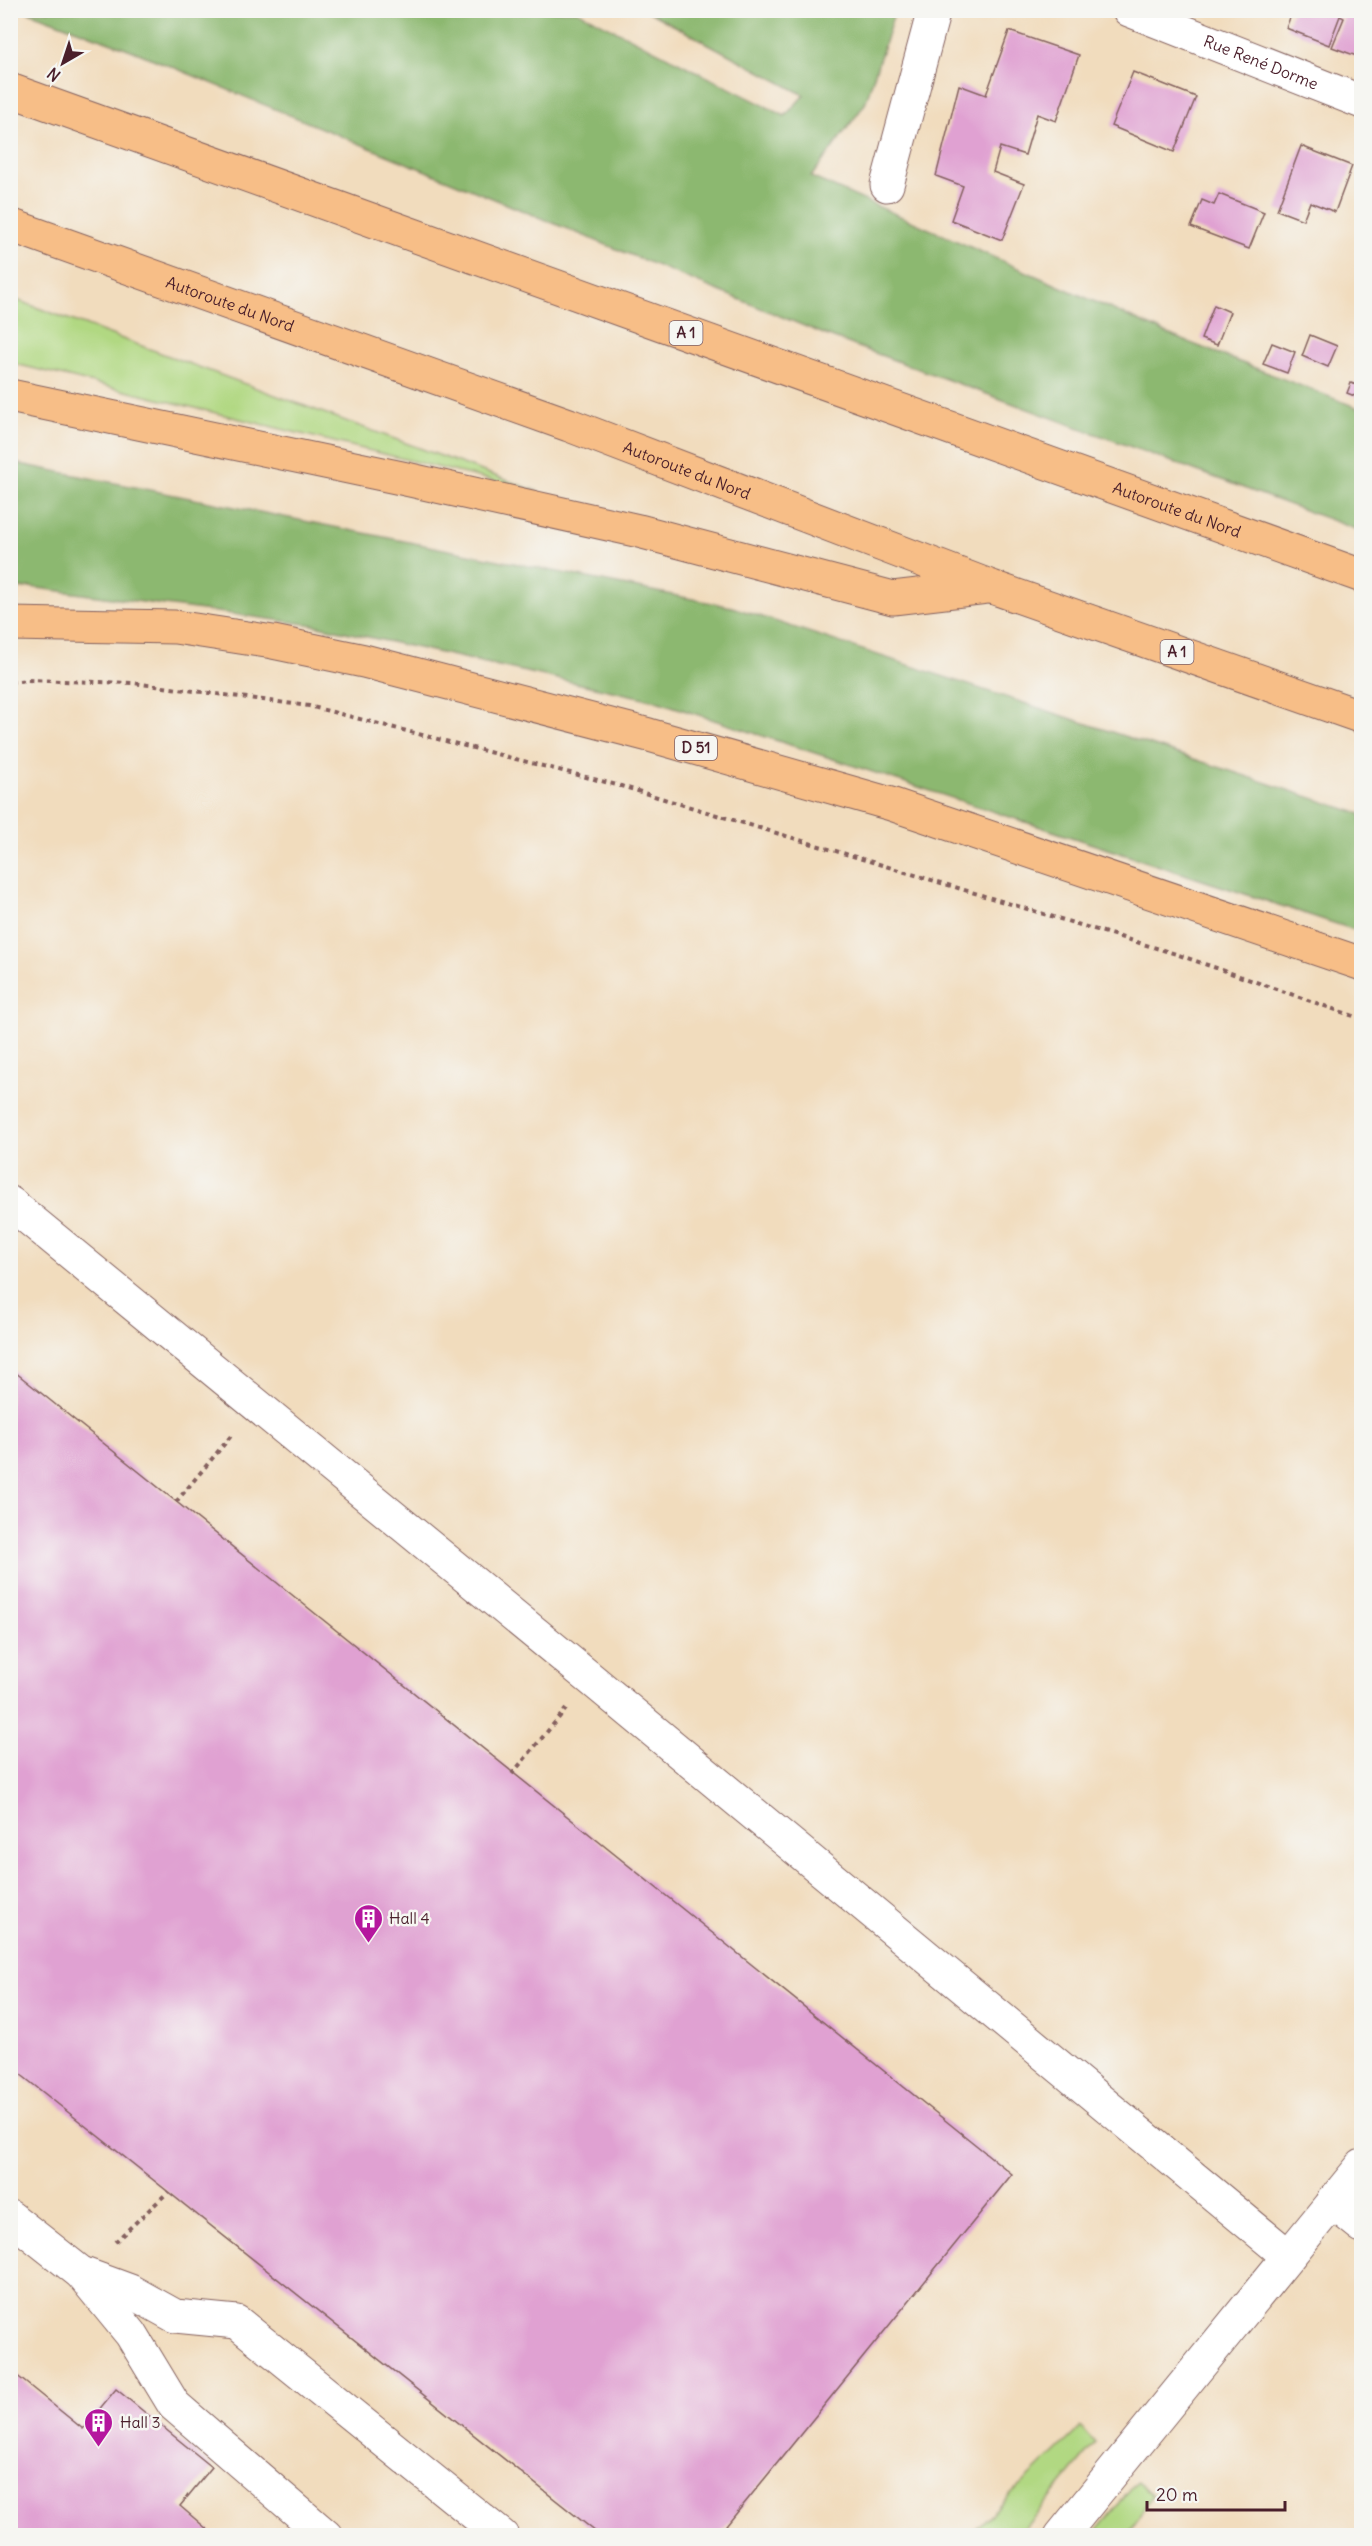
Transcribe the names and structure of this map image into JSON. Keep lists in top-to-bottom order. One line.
{"streets":{"main road":["Autoroute du Nord","A 1","D 51"],"street":["Rue René Dorme"]},"places":{"building":["Hall 4","Hall 3"]},"scale_bar":"20 m","north":"bottom left"}
